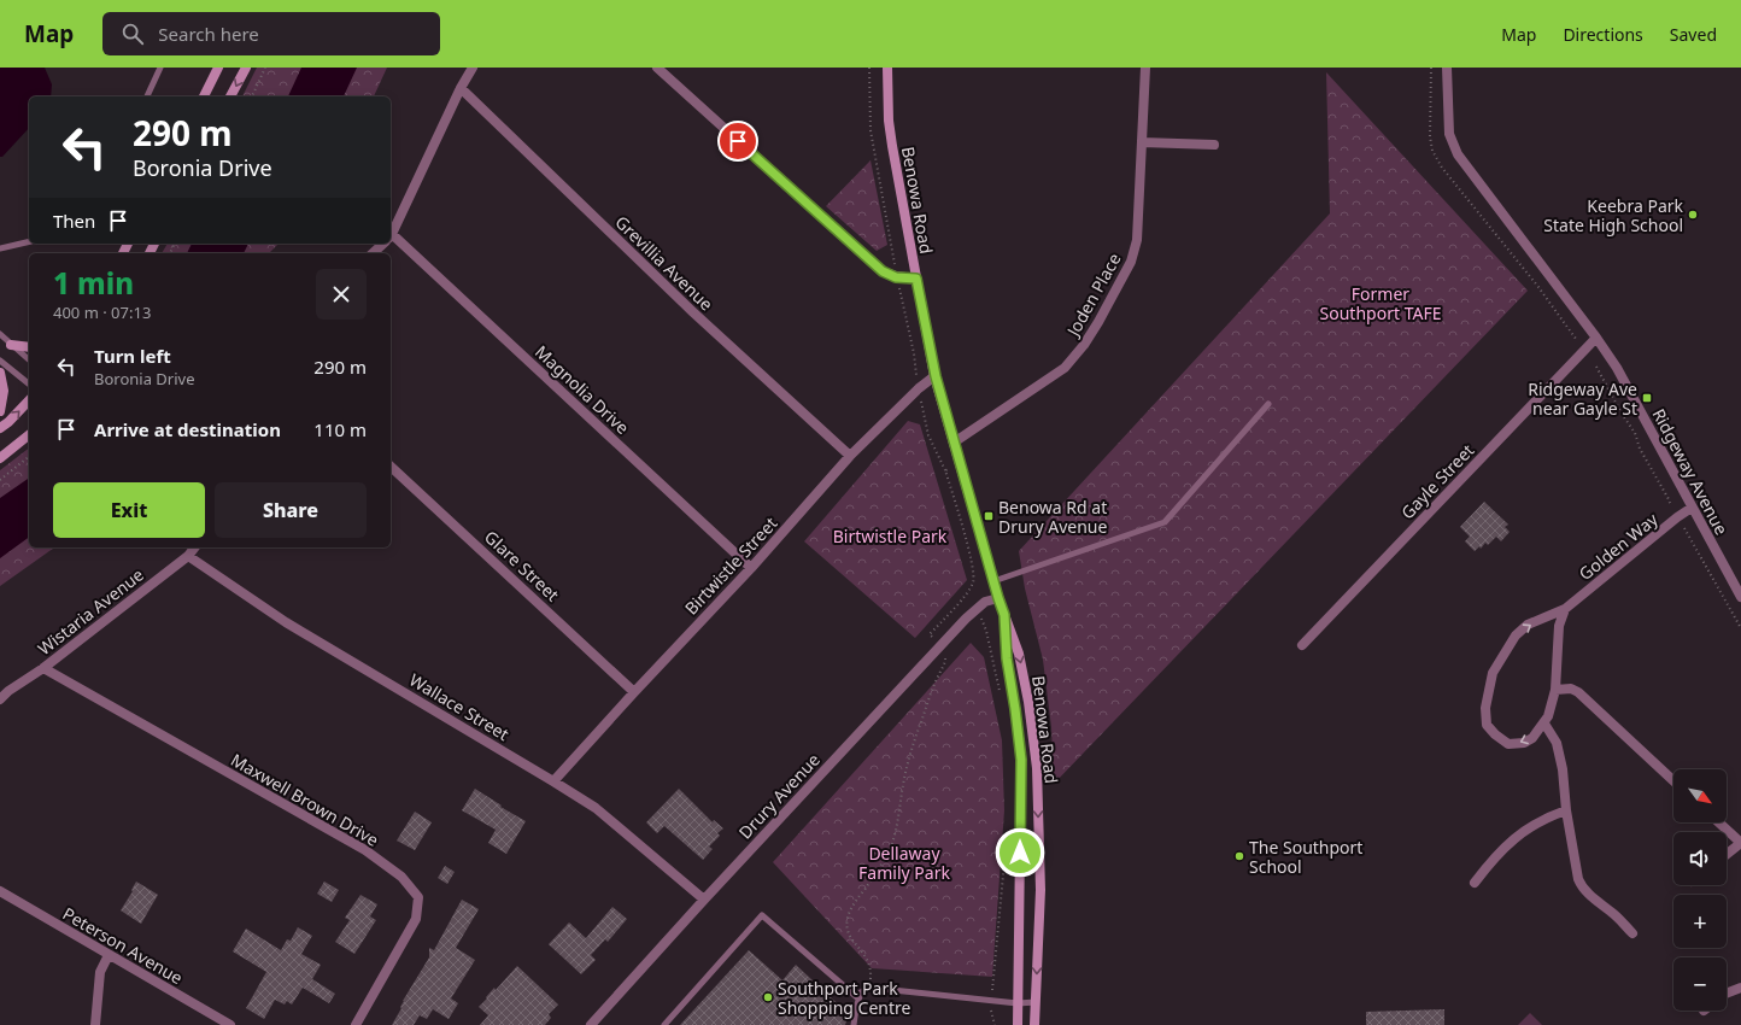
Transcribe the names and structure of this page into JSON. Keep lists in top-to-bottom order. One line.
{"streets":{"main road":["Benowa Road"],"street":["Grevillia Avenue","Joden Place","Magnolia Drive","Ridgeway Avenue","Gayle Street","Golden Way","Glare Street","Birtwistle Street","Wistaria Avenue","Wallace Street","Drury Avenue","Maxwell Brown Drive","Peterson Avenue"]},"crossings":[["Benowa Road","Joden Place"],["Benowa Road","Birtwistle Street"],["Benowa Road","Drury Avenue"],["Grevillia Avenue","Birtwistle Street"],["Magnolia Drive","Birtwistle Street"],["Ridgeway Avenue","Gayle Street"],["Ridgeway Avenue","Golden Way"],["Glare Street","Birtwistle Street"],["Birtwistle Street","Wallace Street"],["Wistaria Avenue","Wallace Street"],["Wistaria Avenue","Maxwell Brown Drive"],["Wallace Street","Drury Avenue"]],"parks":["Former Southport TAFE","Birtwistle Park","Dellaway Family Park"],"places":{"other":["Keebra Park State High School","The Southport School","Southport Park Shopping Centre"],"transit":["Ridgeway Ave near Gayle St","Benowa Rd at Drury Avenue"]},"north":"bottom right","page":{"header":"Map","search":"Search here","nav":["Map","Directions","Saved"],"turn":["290 m","Boronia Drive"],"then":"Then","heading":["1 min","400 m · 07:13"],"list":[{"name":"Turn left","note":"Boronia Drive","value":"290 m"},{"name":"Arrive at destination","value":"110 m"}],"buttons":["Exit","Share"],"map_buttons":["+","−"]}}
